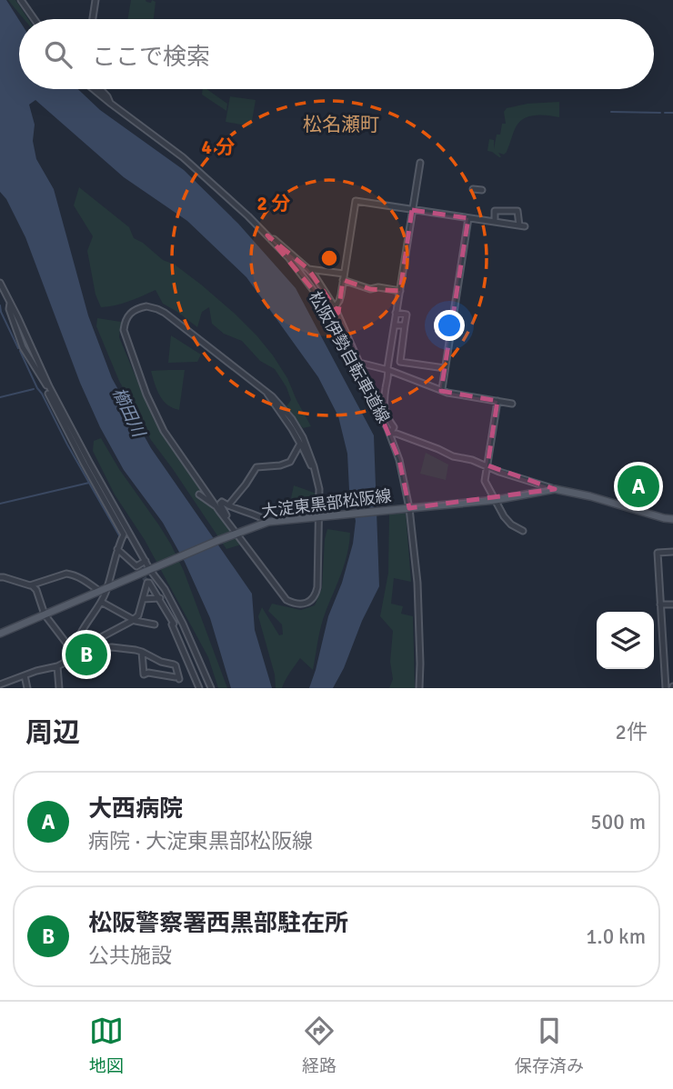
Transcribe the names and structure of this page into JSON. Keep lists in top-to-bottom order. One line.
{"streets":{"main road":["大淀東黒部松阪線"],"street":["松阪伊勢自転車道線"]},"crossings":[["松阪伊勢自転車道線","大淀東黒部松阪線"]],"districts":["松名瀬町"],"water":["櫛田川"],"page":{"search":"ここで検索","pins":["A","B"],"heading":["周辺","2件"],"list":[{"mark":"A","name":"大西病院","note":"病院 · 大淀東黒部松阪線","value":"500 m"},{"mark":"B","name":"松阪警察署西黒部駐在所","note":"公共施設","value":"1.0 km"}],"nav":["地図","経路","保存済み"]},"rings":["4 分","2 分"]}
